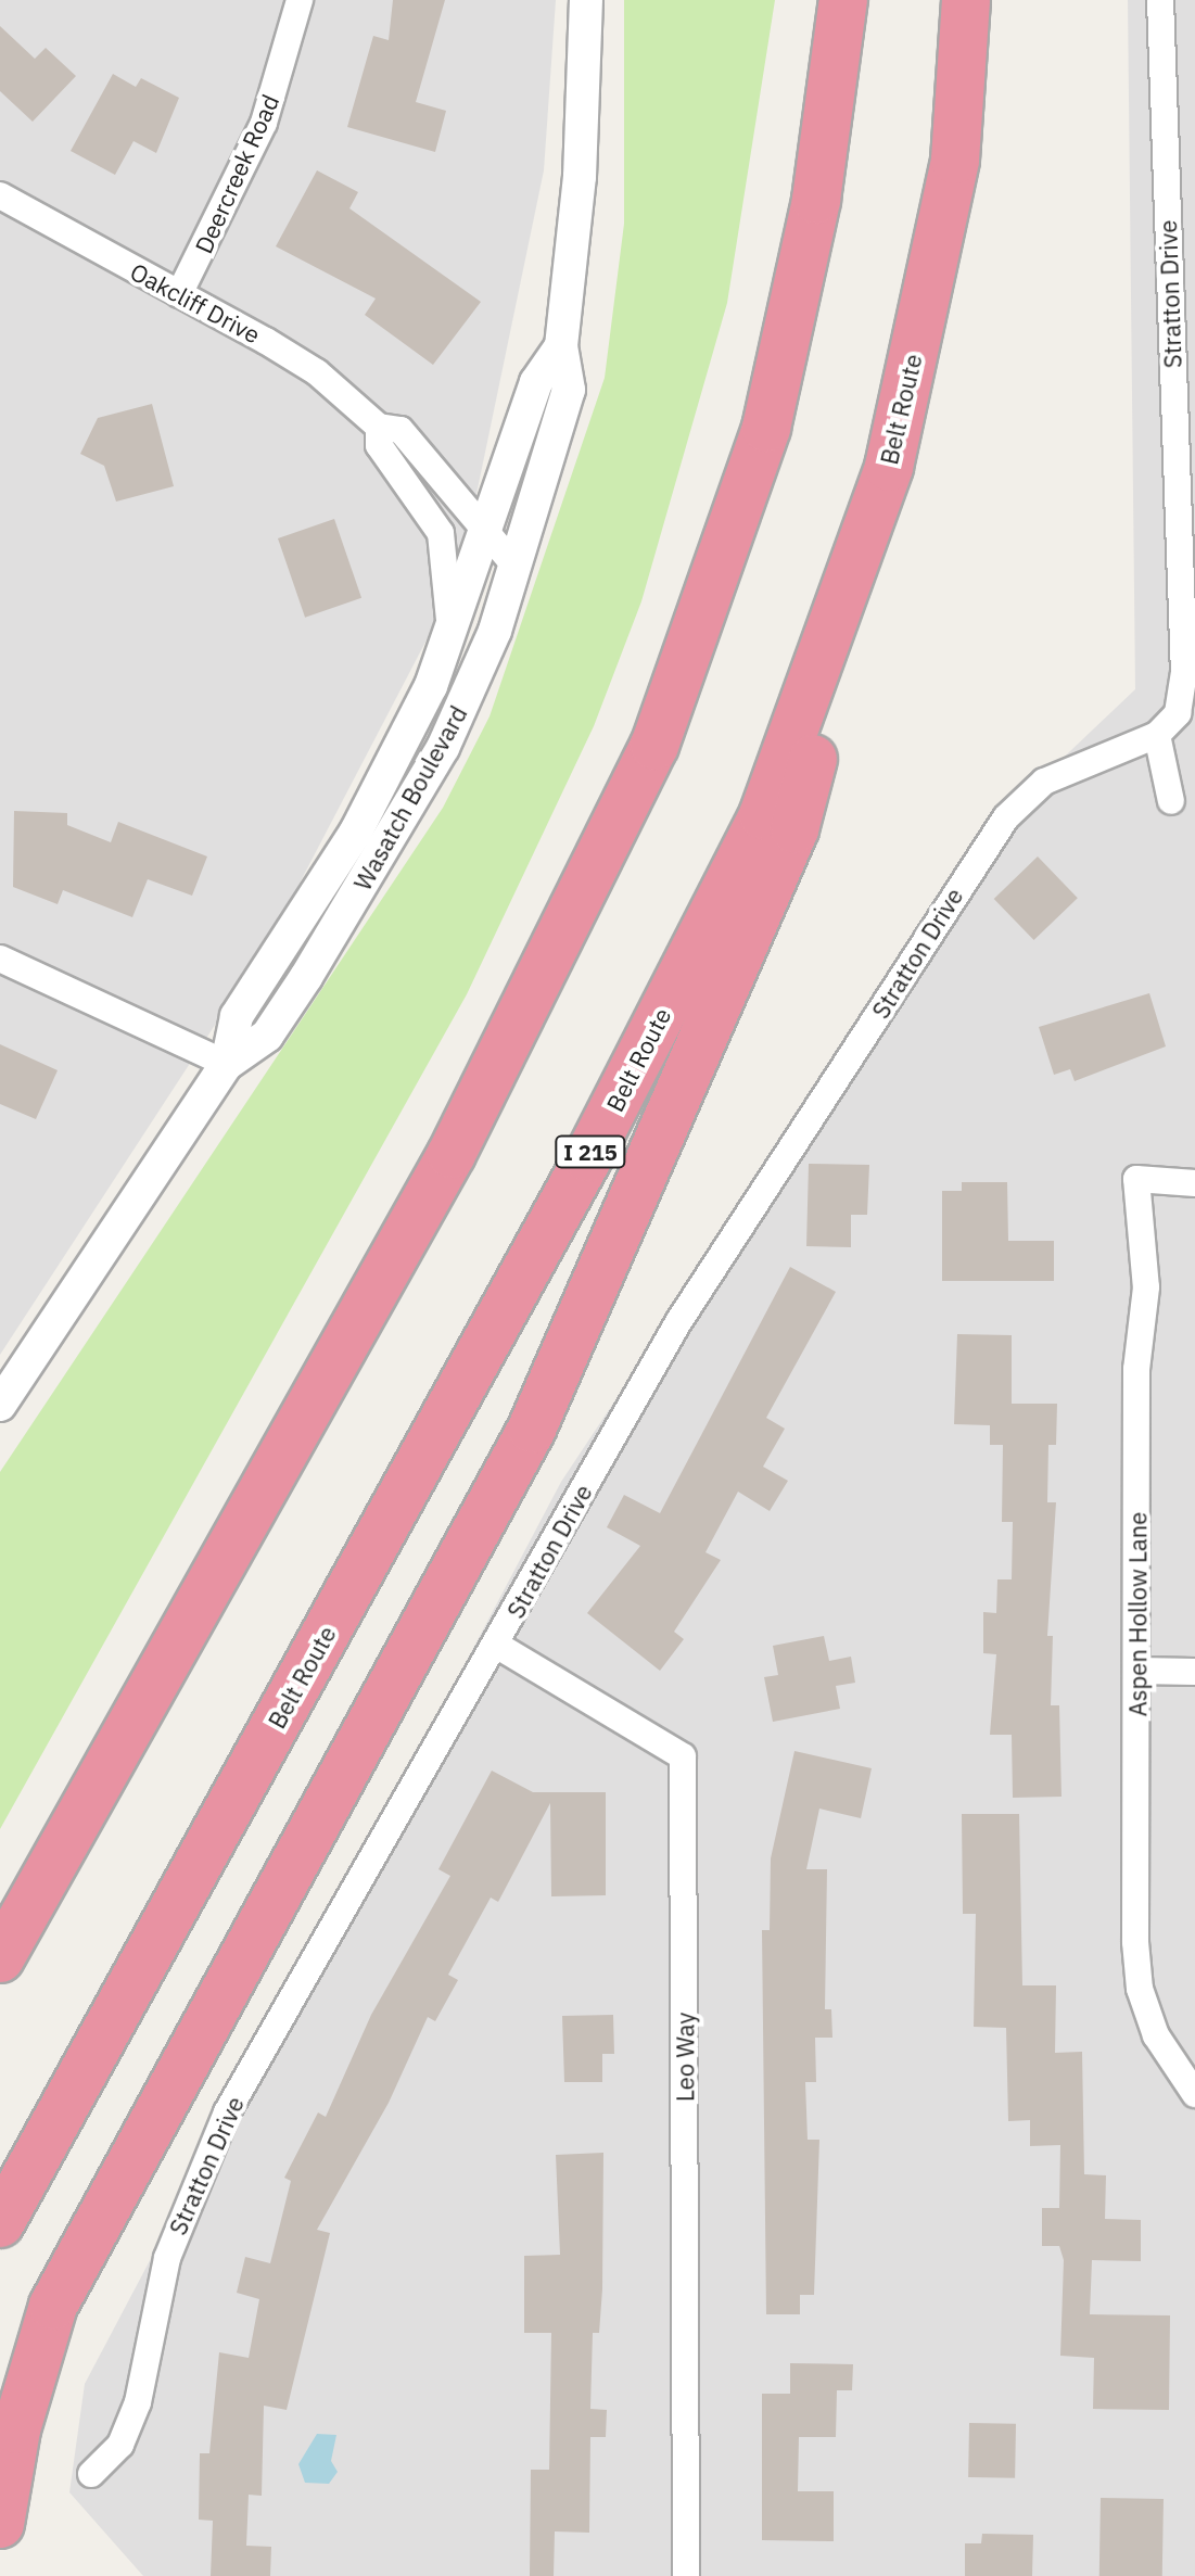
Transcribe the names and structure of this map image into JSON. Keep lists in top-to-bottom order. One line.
{"streets":{"highway":["Belt Route","I 215"],"street":["Deercreek Road","Stratton Drive","Oakcliff Drive","Wasatch Boulevard","Aspen Hollow Lane","Leo Way"]},"crossings":[["Deercreek Road","Oakcliff Drive"],["Stratton Drive","Leo Way"],["Oakcliff Drive","Wasatch Boulevard"]]}
